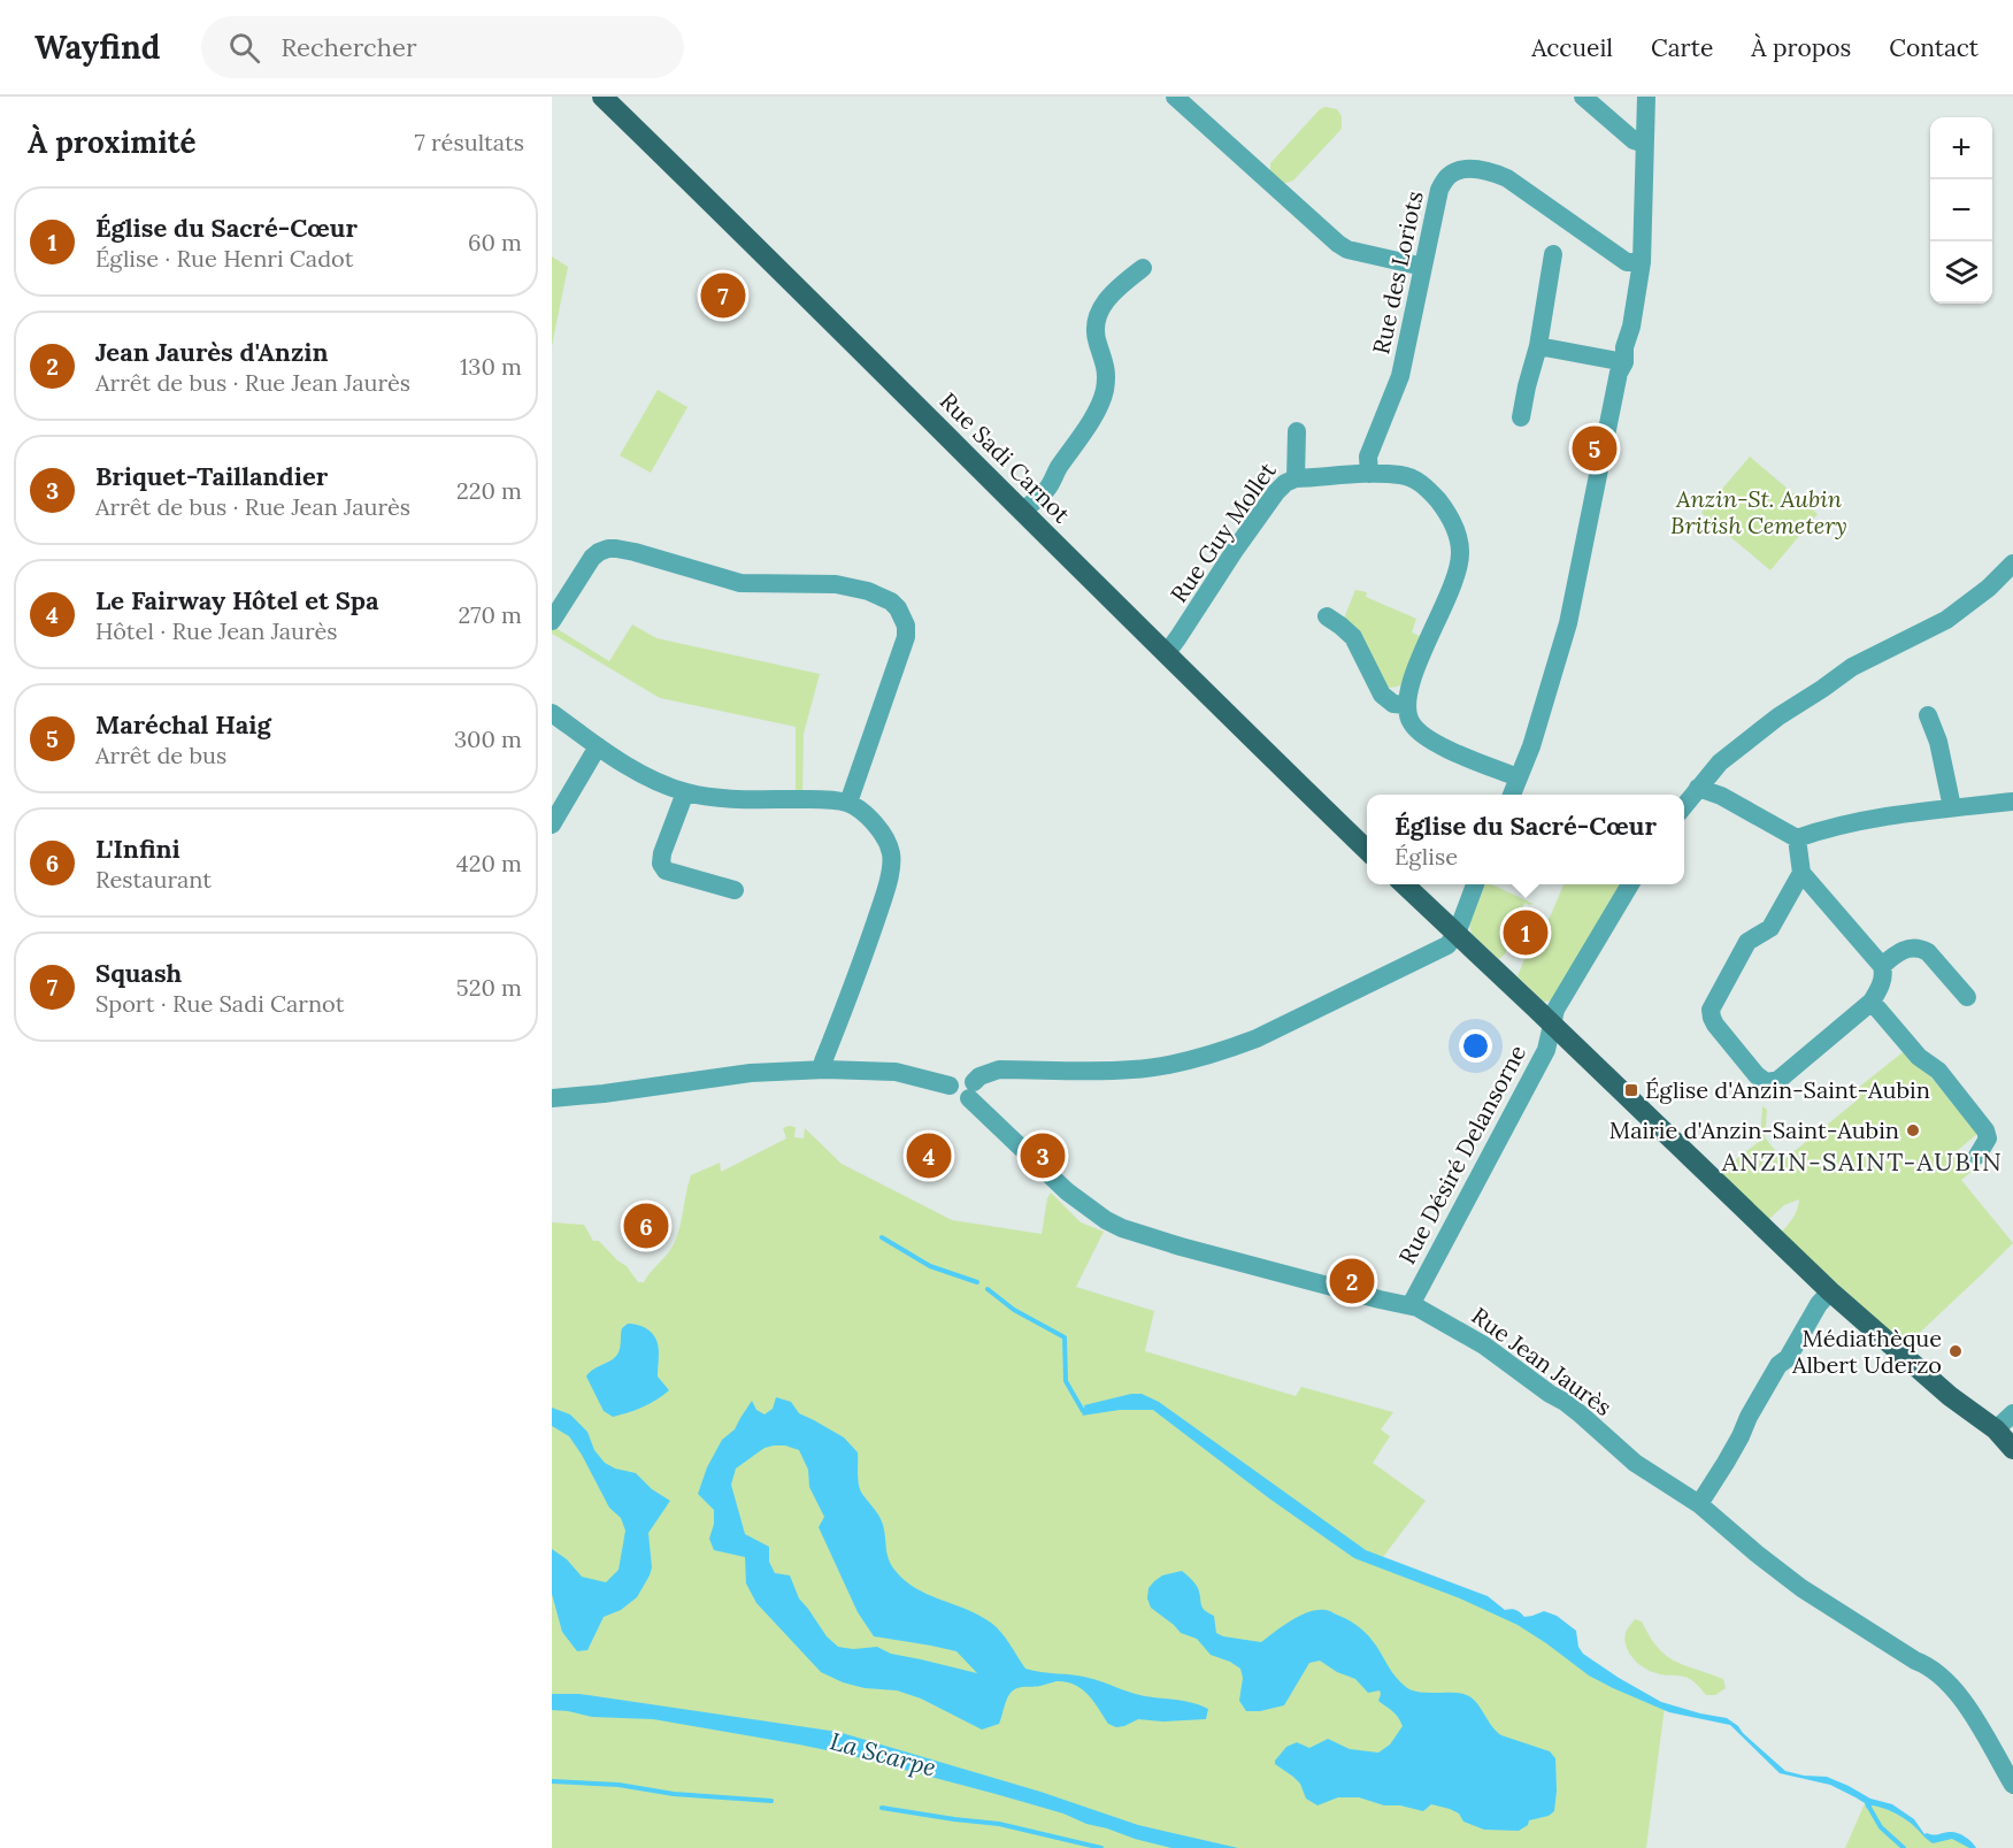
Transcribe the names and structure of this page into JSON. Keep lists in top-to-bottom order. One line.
{"streets":{"main road":["Rue Sadi Carnot"],"street":["Rue des Loriots","Rue Guy Mollet","Rue Désiré Delansorne","Rue Jean Jaurès"]},"crossings":[["Rue Sadi Carnot","Rue Guy Mollet"],["Rue Désiré Delansorne","Rue Jean Jaurès"]],"districts":["ANZIN-SAINT-AUBIN"],"water":["La Scarpe"],"parks":["Anzin-St. Aubin British Cemetery"],"places":{"transit":["Église d'Anzin-Saint-Aubin"],"other":["Mairie d'Anzin-Saint-Aubin","Médiathèque Albert Uderzo"]},"page":{"header":"Wayfind","search":"Rechercher","nav":["Accueil","Carte","À propos","Contact"],"heading":["À proximité","7 résultats"],"map_buttons":["+","−"],"list":[{"mark":"1","name":"Église du Sacré-Cœur","note":"Église · Rue Henri Cadot","value":"60 m"},{"mark":"2","name":"Jean Jaurès d'Anzin","note":"Arrêt de bus · Rue Jean Jaurès","value":"130 m"},{"mark":"3","name":"Briquet-Taillandier","note":"Arrêt de bus · Rue Jean Jaurès","value":"220 m"},{"mark":"4","name":"Le Fairway Hôtel et Spa","note":"Hôtel · Rue Jean Jaurès","value":"270 m"},{"mark":"5","name":"Maréchal Haig","note":"Arrêt de bus","value":"300 m"},{"mark":"6","name":"L'Infini","note":"Restaurant","value":"420 m"},{"mark":"7","name":"Squash","note":"Sport · Rue Sadi Carnot","value":"520 m"}],"pins":["7","5","1","3","4","6","2"],"popup":["Église du Sacré-Cœur","Église"]}}
